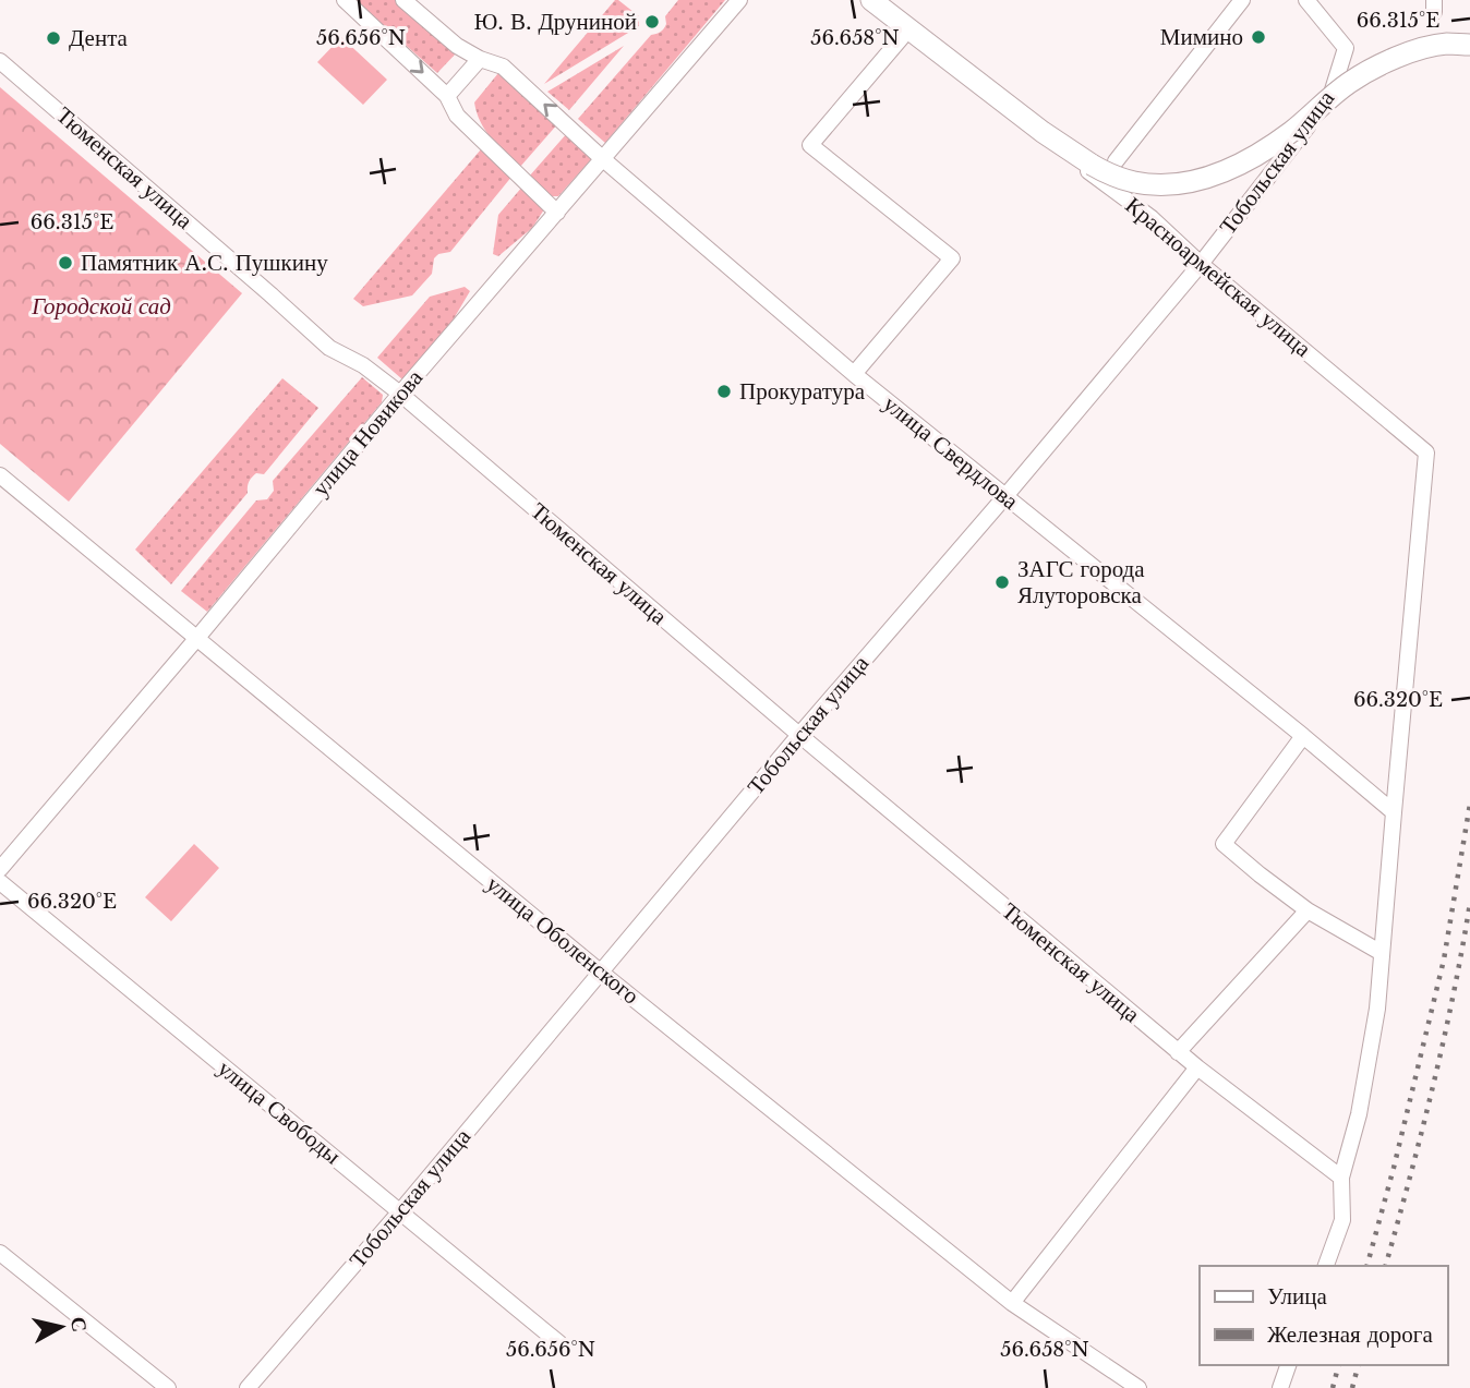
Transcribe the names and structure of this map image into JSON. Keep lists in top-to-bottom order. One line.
{"streets":{"street":["Тобольская улица","Тюменская улица","Красноармейская улица","улица Новикова","улица Свердлова","улица Оболенского","улица Свободы"]},"crossings":[["Тобольская улица","Тюменская улица"],["Тобольская улица","Красноармейская улица"],["Тобольская улица","улица Свердлова"],["Тобольская улица","улица Оболенского"],["Тобольская улица","улица Свободы"],["Тюменская улица","улица Новикова"],["Красноармейская улица","улица Свердлова"],["улица Новикова","улица Свердлова"],["улица Новикова","улица Оболенского"]],"parks":["Городской сад"],"places":["Ю. В. Друниной","Мимино","Дента","Памятник А.С. Пушкину","Прокуратура","ЗАГС города Ялуторовска"],"legend":["Улица","Железная дорога"],"north":"right","coordinates":["66.315°E","56.656°N","56.658°N","66.320°E"]}
